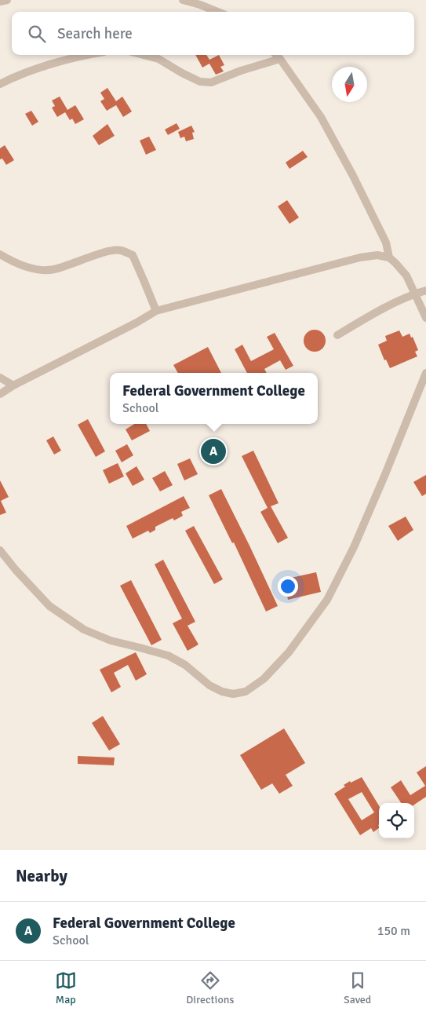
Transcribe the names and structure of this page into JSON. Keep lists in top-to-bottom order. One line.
{"north":"bottom","page":{"search":"Search here","popup":["Federal Government College","School"],"pins":"A","heading":"Nearby","list":[{"mark":"A","name":"Federal Government College","note":"School","value":"150 m"}],"nav":["Map","Directions","Saved"]}}
